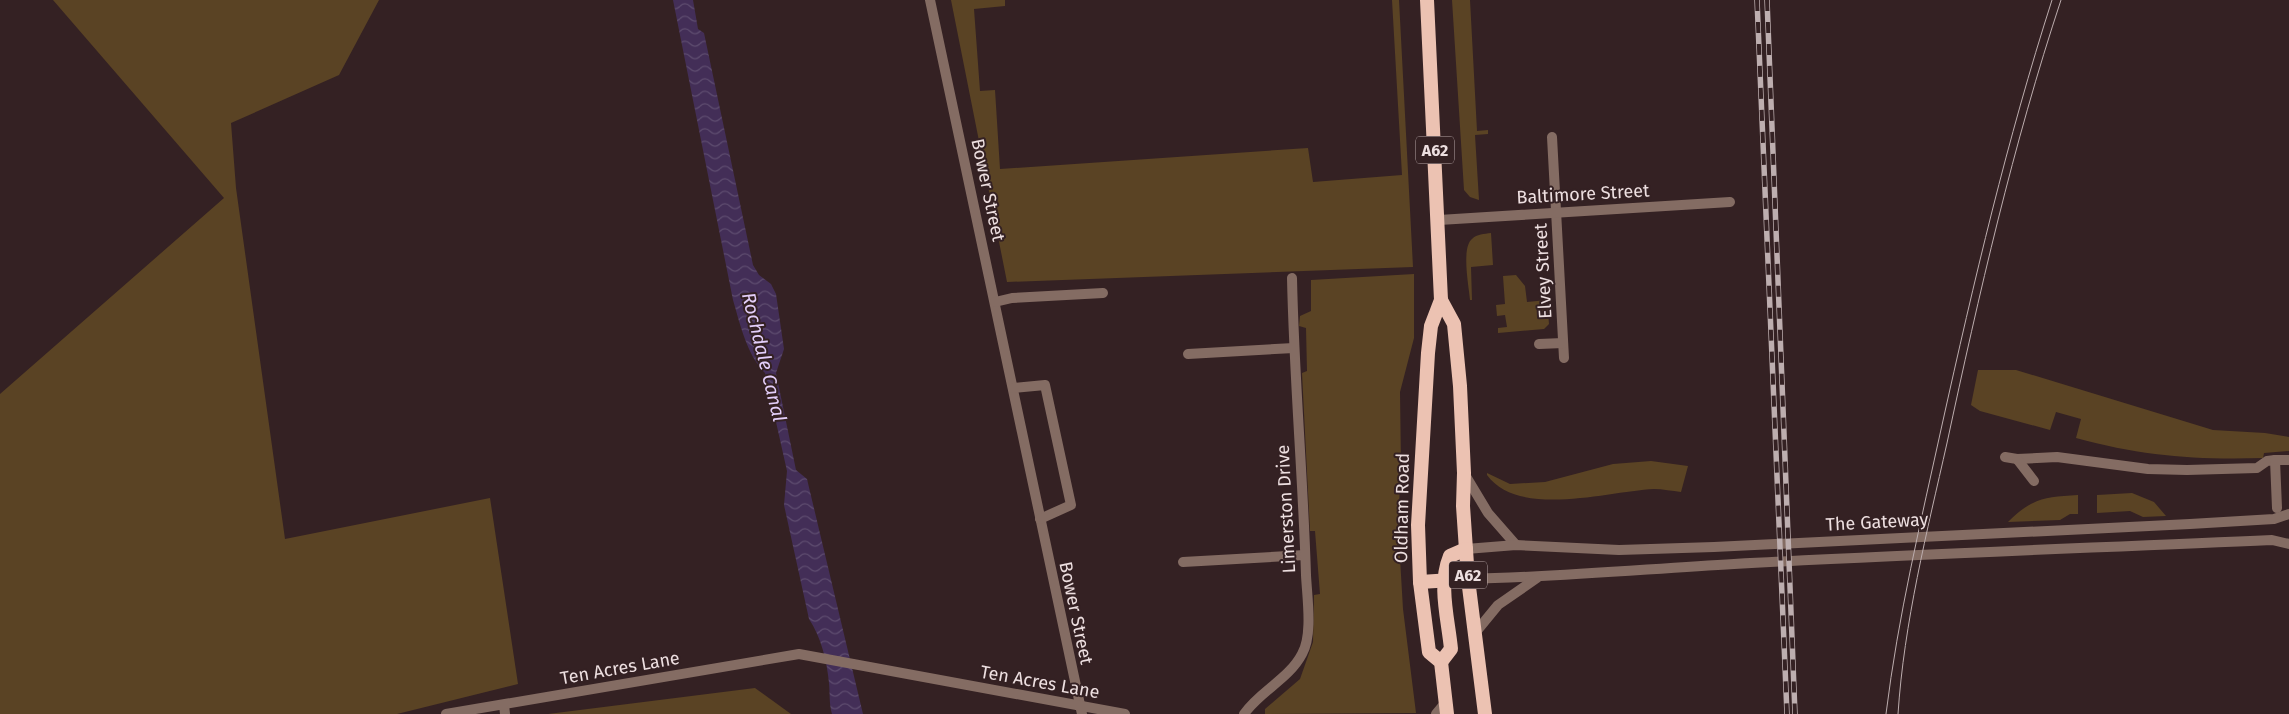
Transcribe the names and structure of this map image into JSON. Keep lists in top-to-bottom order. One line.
{"streets":{"highway":["A62","Oldham Road"],"street":["Bower Street","Baltimore Street","Elvey Street","Limerston Drive","The Gateway","Ten Acres Lane"]},"crossings":[["Bower Street","Ten Acres Lane"],["Baltimore Street","Elvey Street"],["Baltimore Street","Oldham Road"],["Oldham Road","The Gateway"]],"water":["Rochdale Canal"]}
